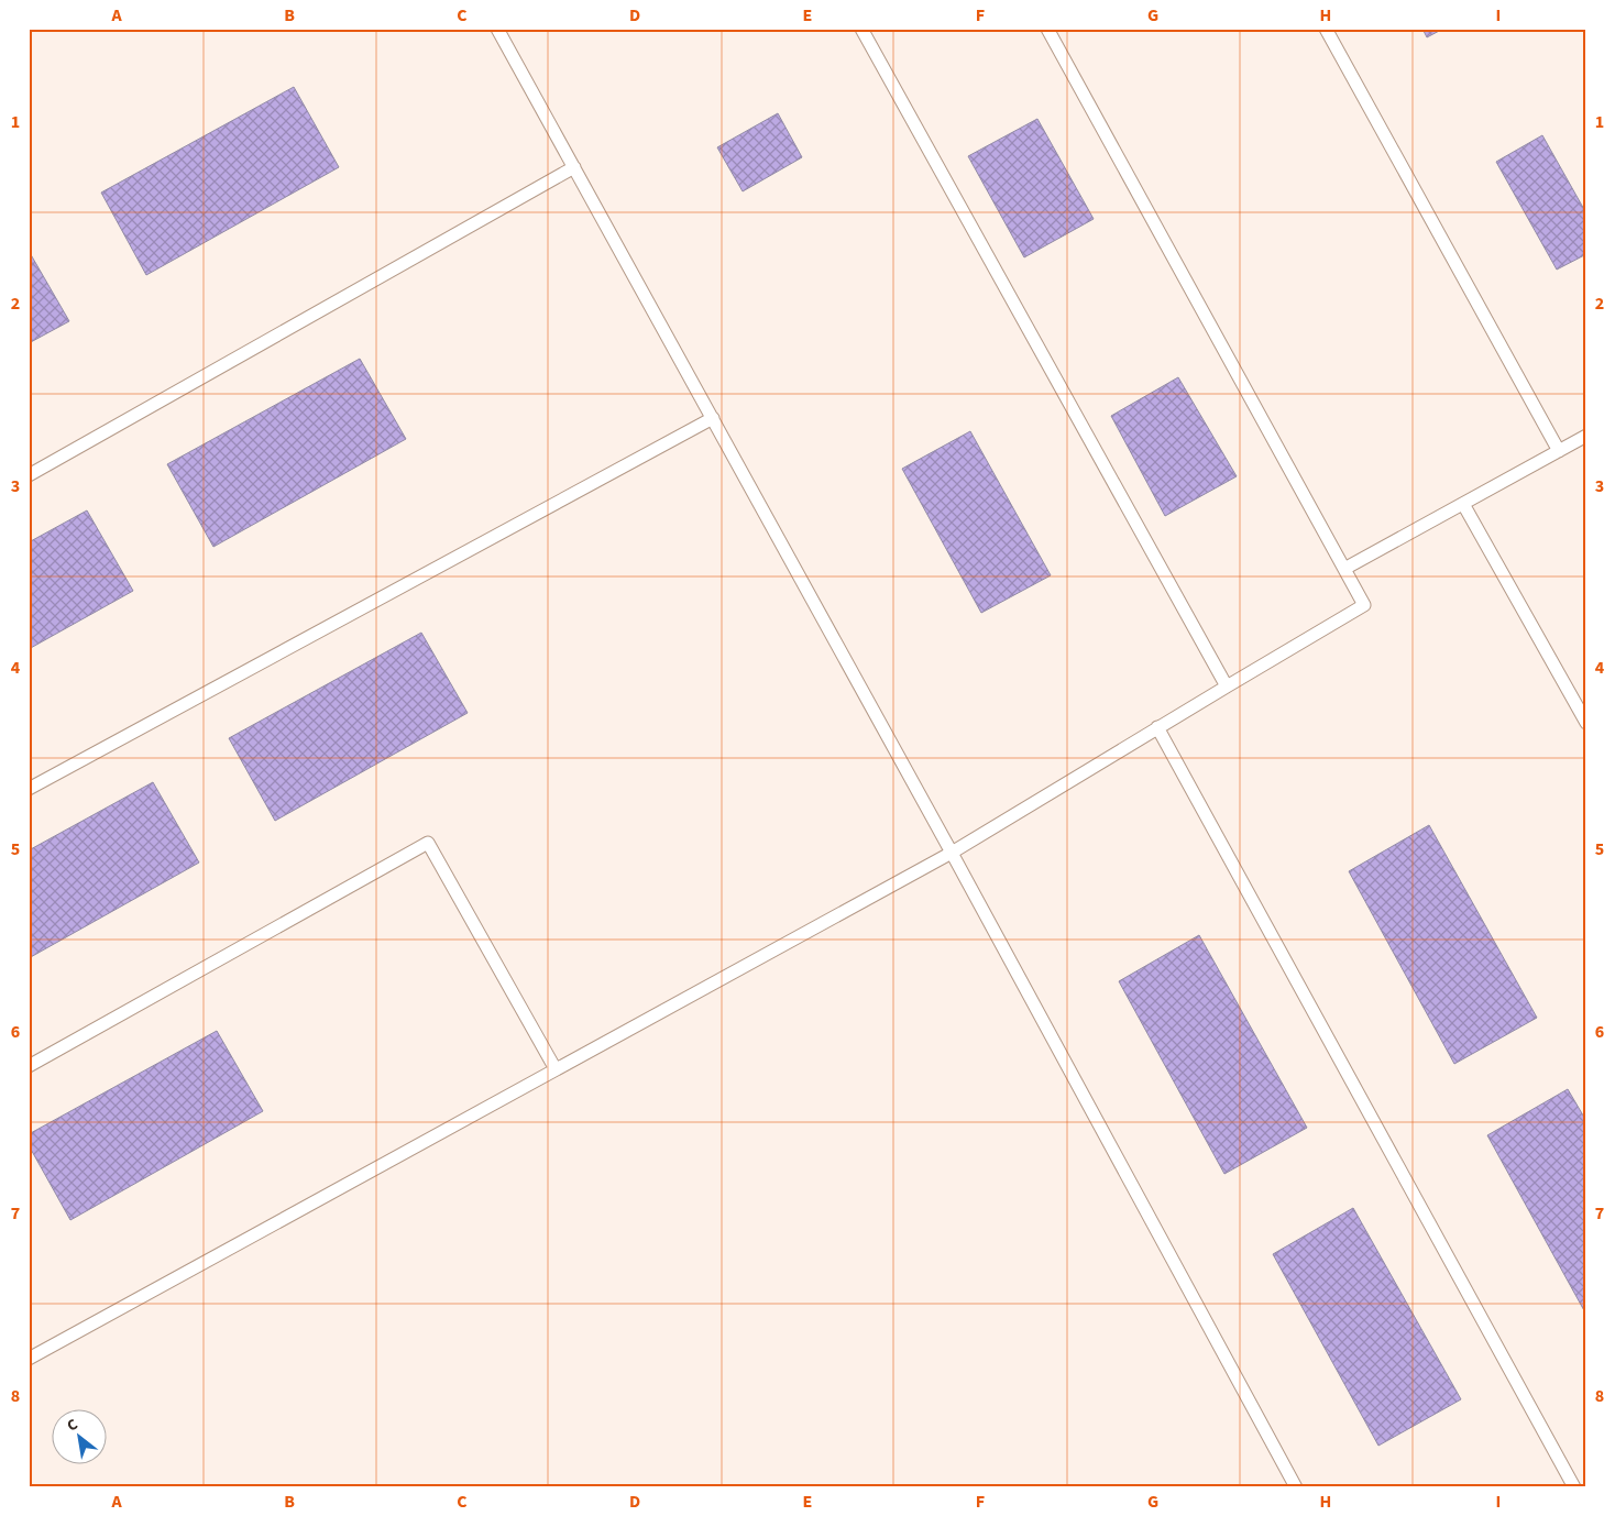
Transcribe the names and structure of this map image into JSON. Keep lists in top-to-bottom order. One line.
{"north":"top left","grid":{"columns":["A","B","C","D","E","F","G","H","I"],"rows":["1","2","3","4","5","6","7","8"]}}
